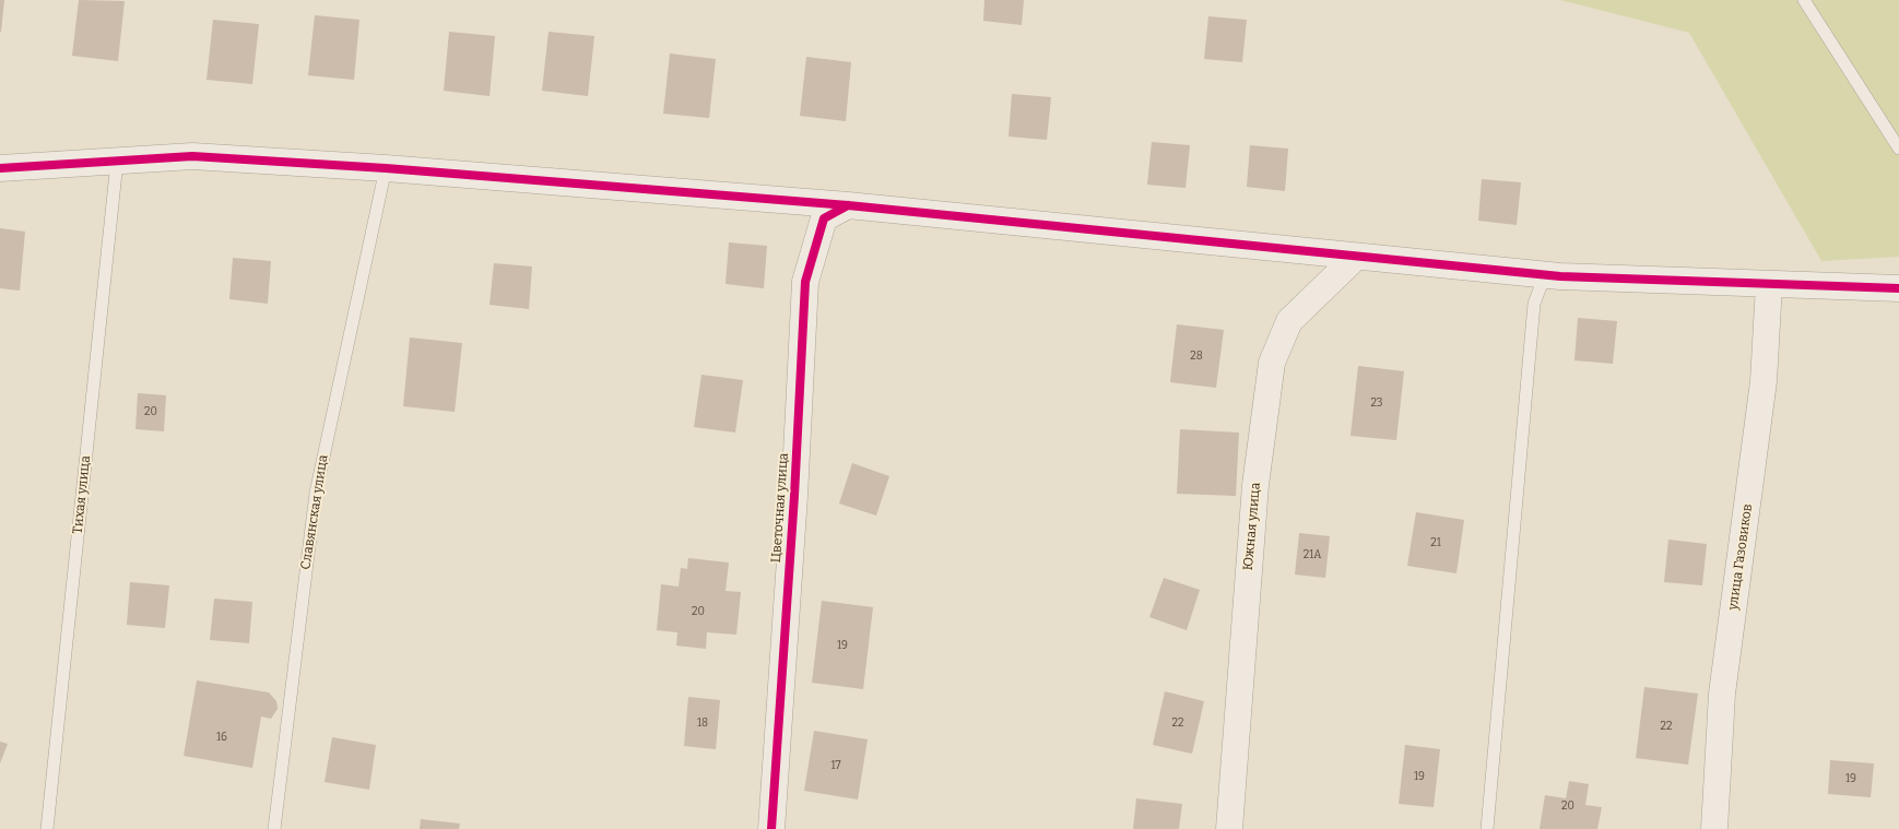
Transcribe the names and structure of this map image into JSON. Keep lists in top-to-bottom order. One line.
{"streets":{"street":["Цветочная улица","Южная улица","улица Газовиков"],"lane":["Тихая улица","Славянская улица"]},"house_numbers":["28","23","20","21","21А","20","19","18","22","22","16","17","19","19","20"]}
